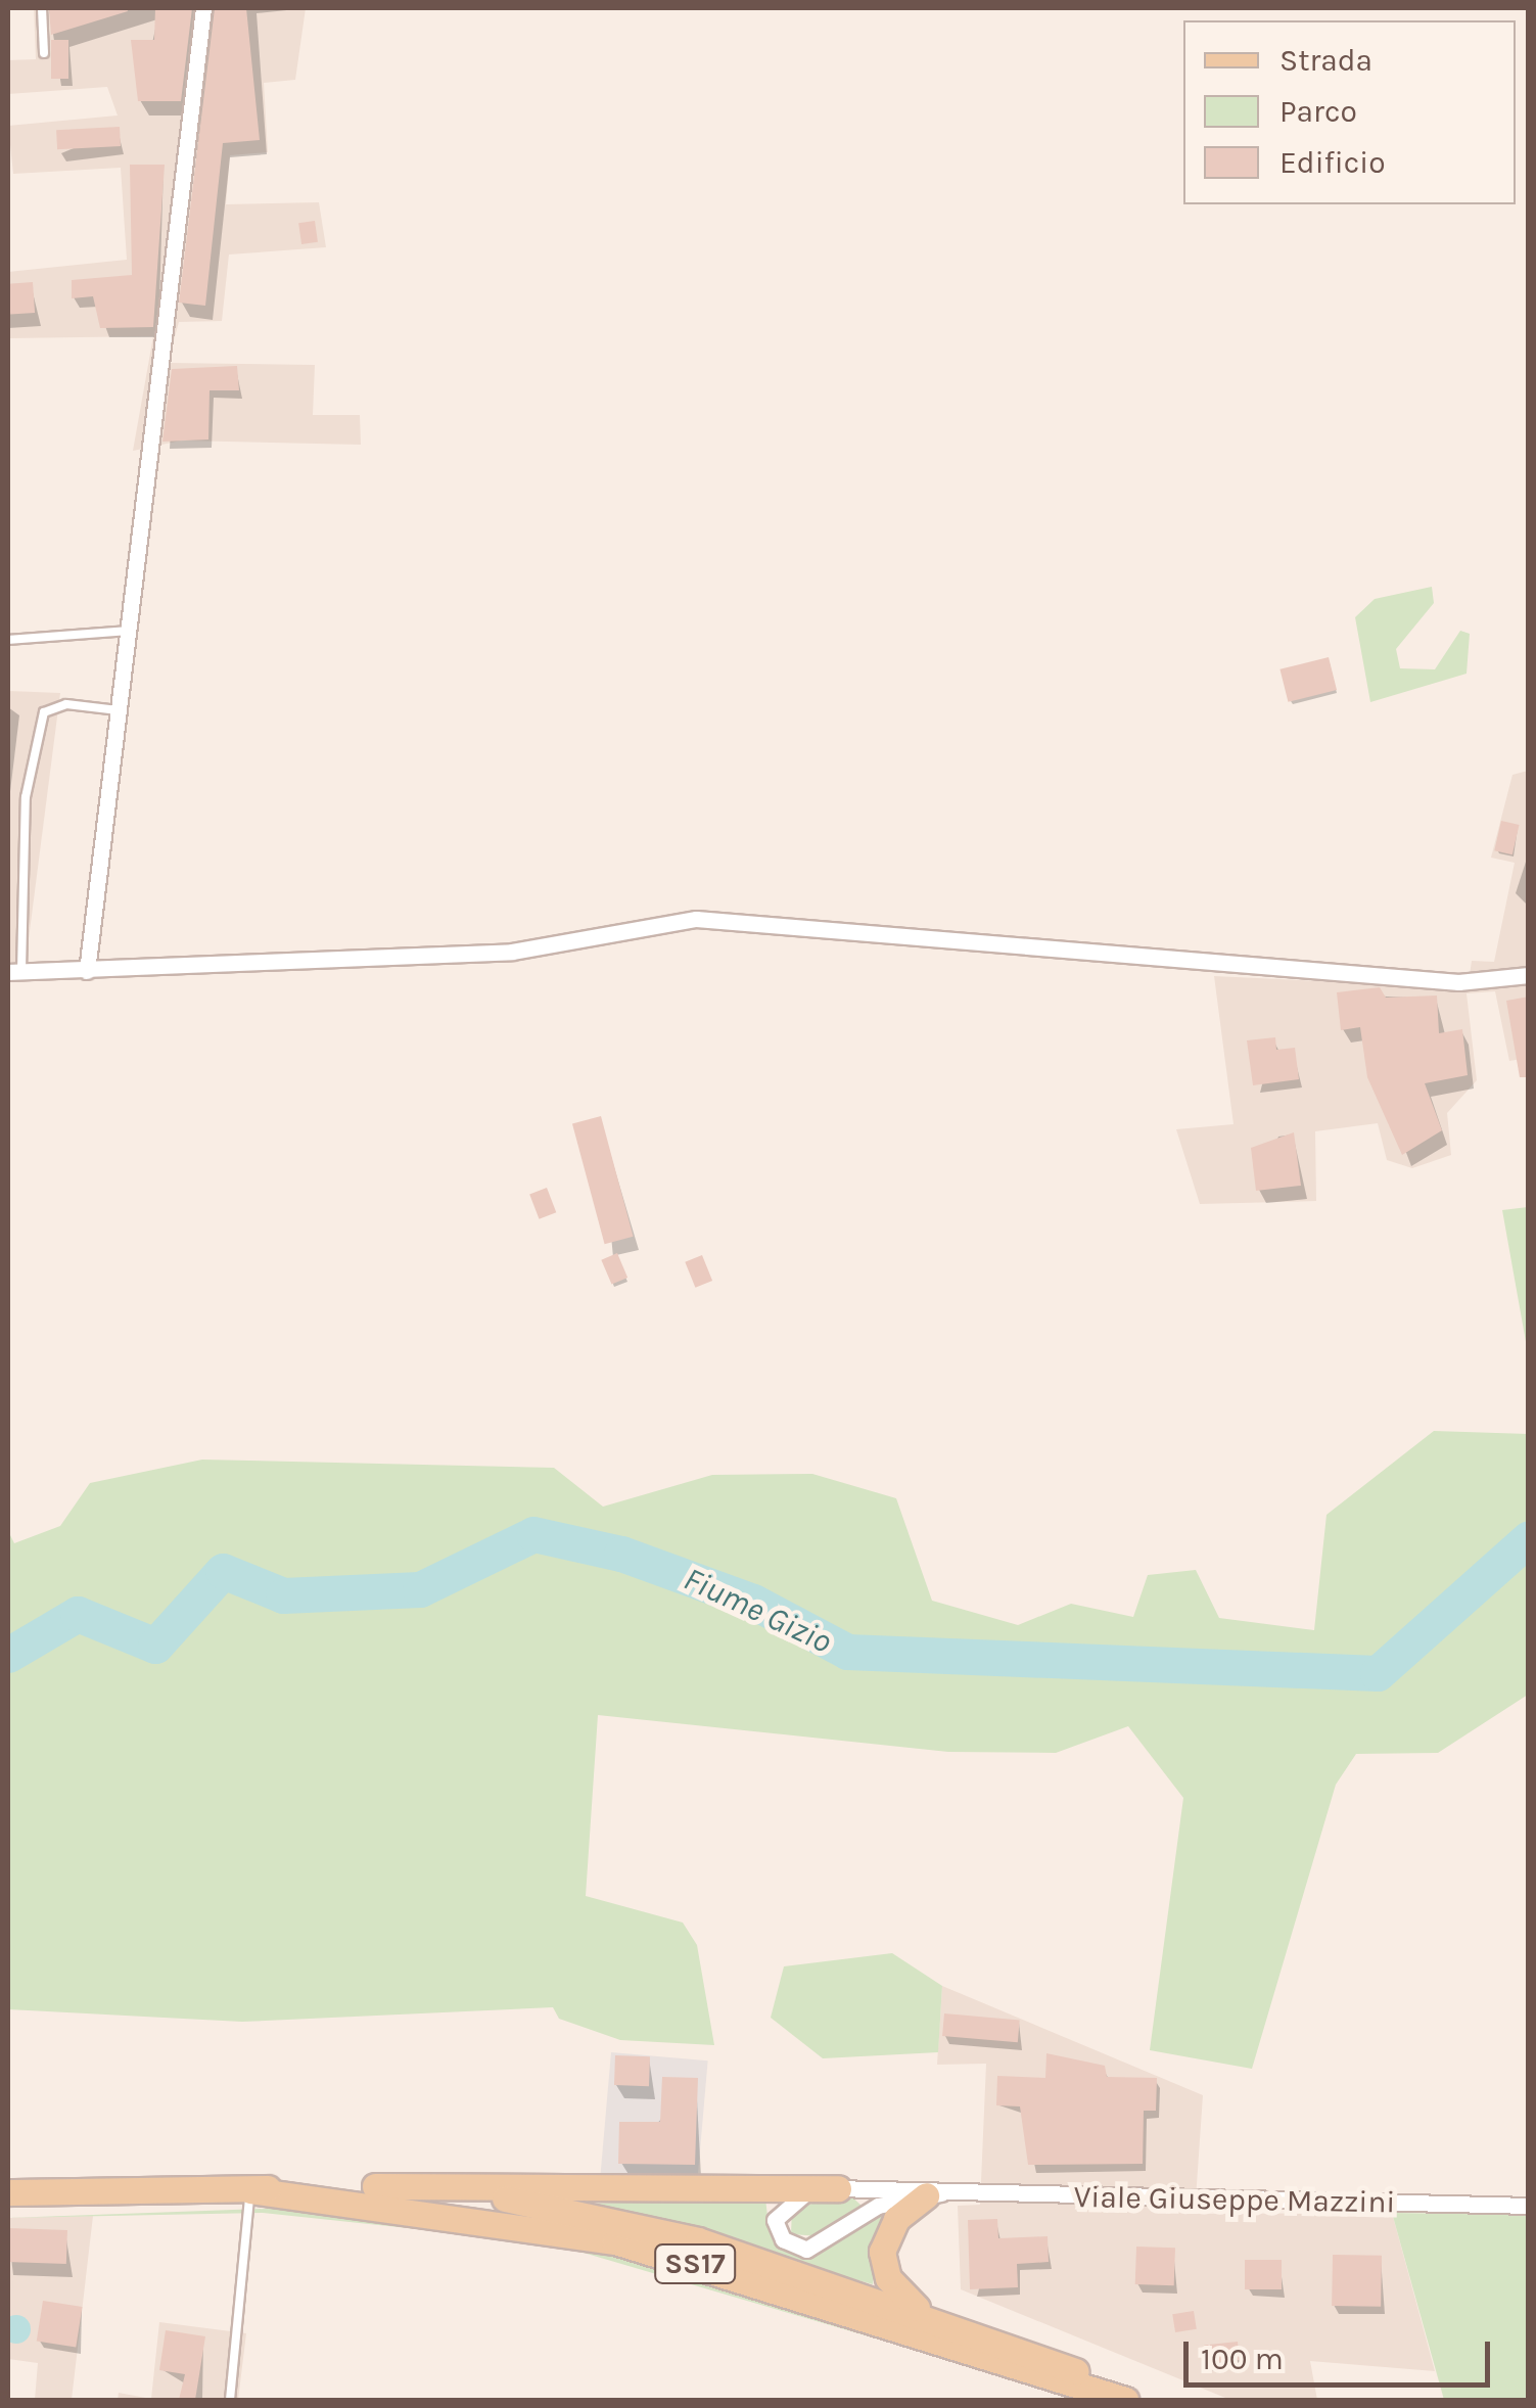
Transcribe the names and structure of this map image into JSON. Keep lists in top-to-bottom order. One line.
{"streets":{"main road":["SS17"],"street":["Viale Giuseppe Mazzini"]},"water":["Fiume Gizio"],"legend":["Strada","Parco","Edificio"],"scale_bar":"100 m"}
